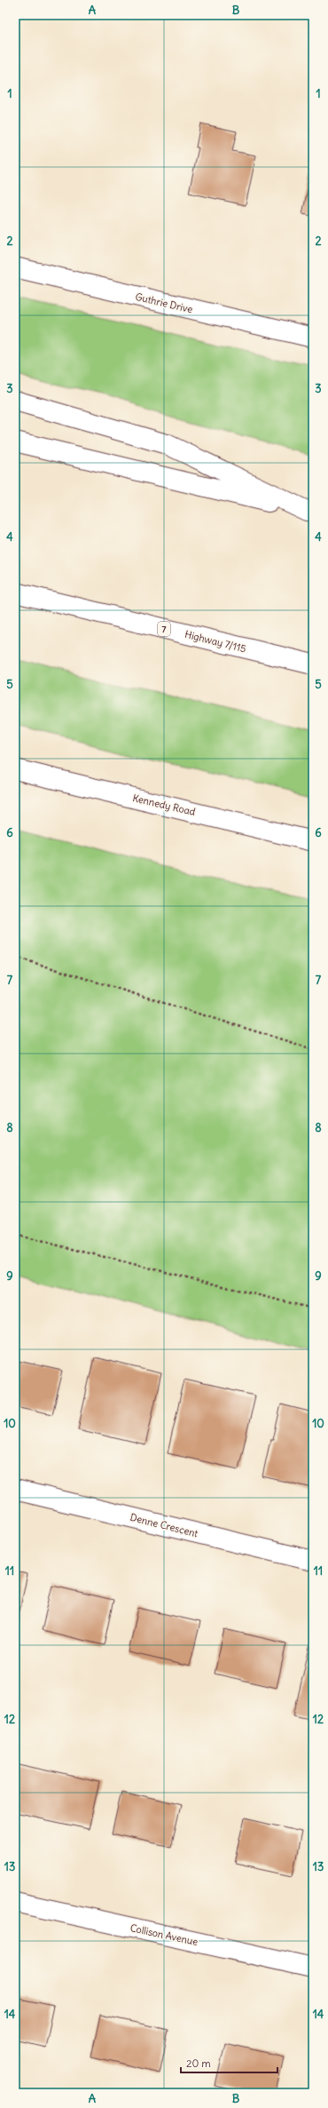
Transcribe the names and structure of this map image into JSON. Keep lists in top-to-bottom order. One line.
{"streets":{"main road":["Guthrie Drive","7","Highway 7/115","Kennedy Road","Denne Crescent","Collison Avenue"]},"scale_bar":"20 m","grid":{"columns":["A","B"],"rows":["1","2","3","4","5","6","7","8","9","10","11","12","13","14"]}}
